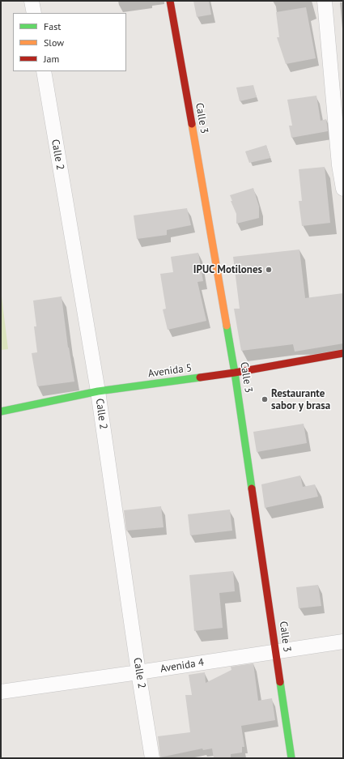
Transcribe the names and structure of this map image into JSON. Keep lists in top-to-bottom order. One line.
{"streets":{"street":["Calle 3","Calle 2","Avenida 5","Avenida 4"]},"crossings":[["Calle 3","Avenida 5"],["Calle 3","Avenida 4"],["Calle 2","Avenida 5"],["Calle 2","Avenida 4"]],"places":["IPUC Motilones","Restaurante sabor y brasa"],"legend":["Fast","Slow","Jam"]}
